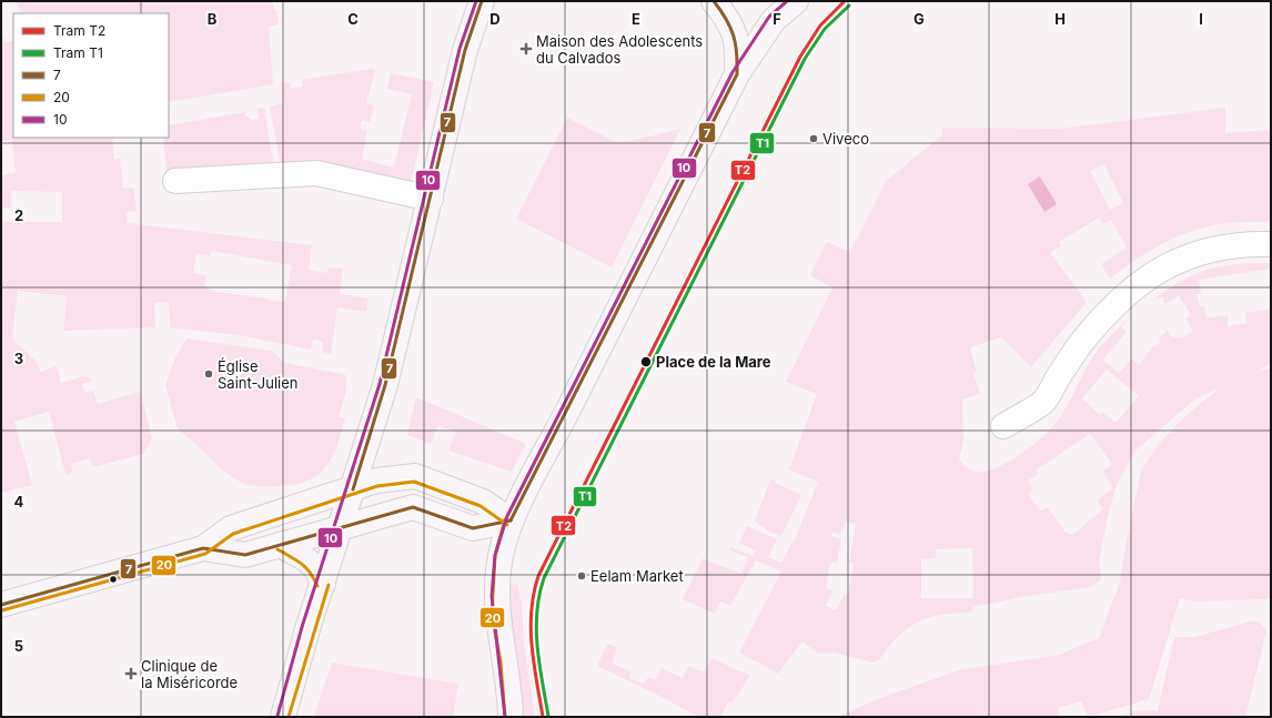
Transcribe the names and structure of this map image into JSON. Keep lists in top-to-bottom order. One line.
{"places":{"health":["Maison des Adolescents du Calvados","Clinique de la Miséricorde"],"other":["Viveco","Place de la Mare","Église Saint-Julien","Eelam Market"]},"lines":["tram line T2","transit line 7","transit line 10","tram line T1","transit line 20"],"legend":["Tram T2","Tram T1","7","20","10"],"grid":{"columns":["B","C","D","E","F","G","H","I"],"rows":["2","3","4","5"]}}
